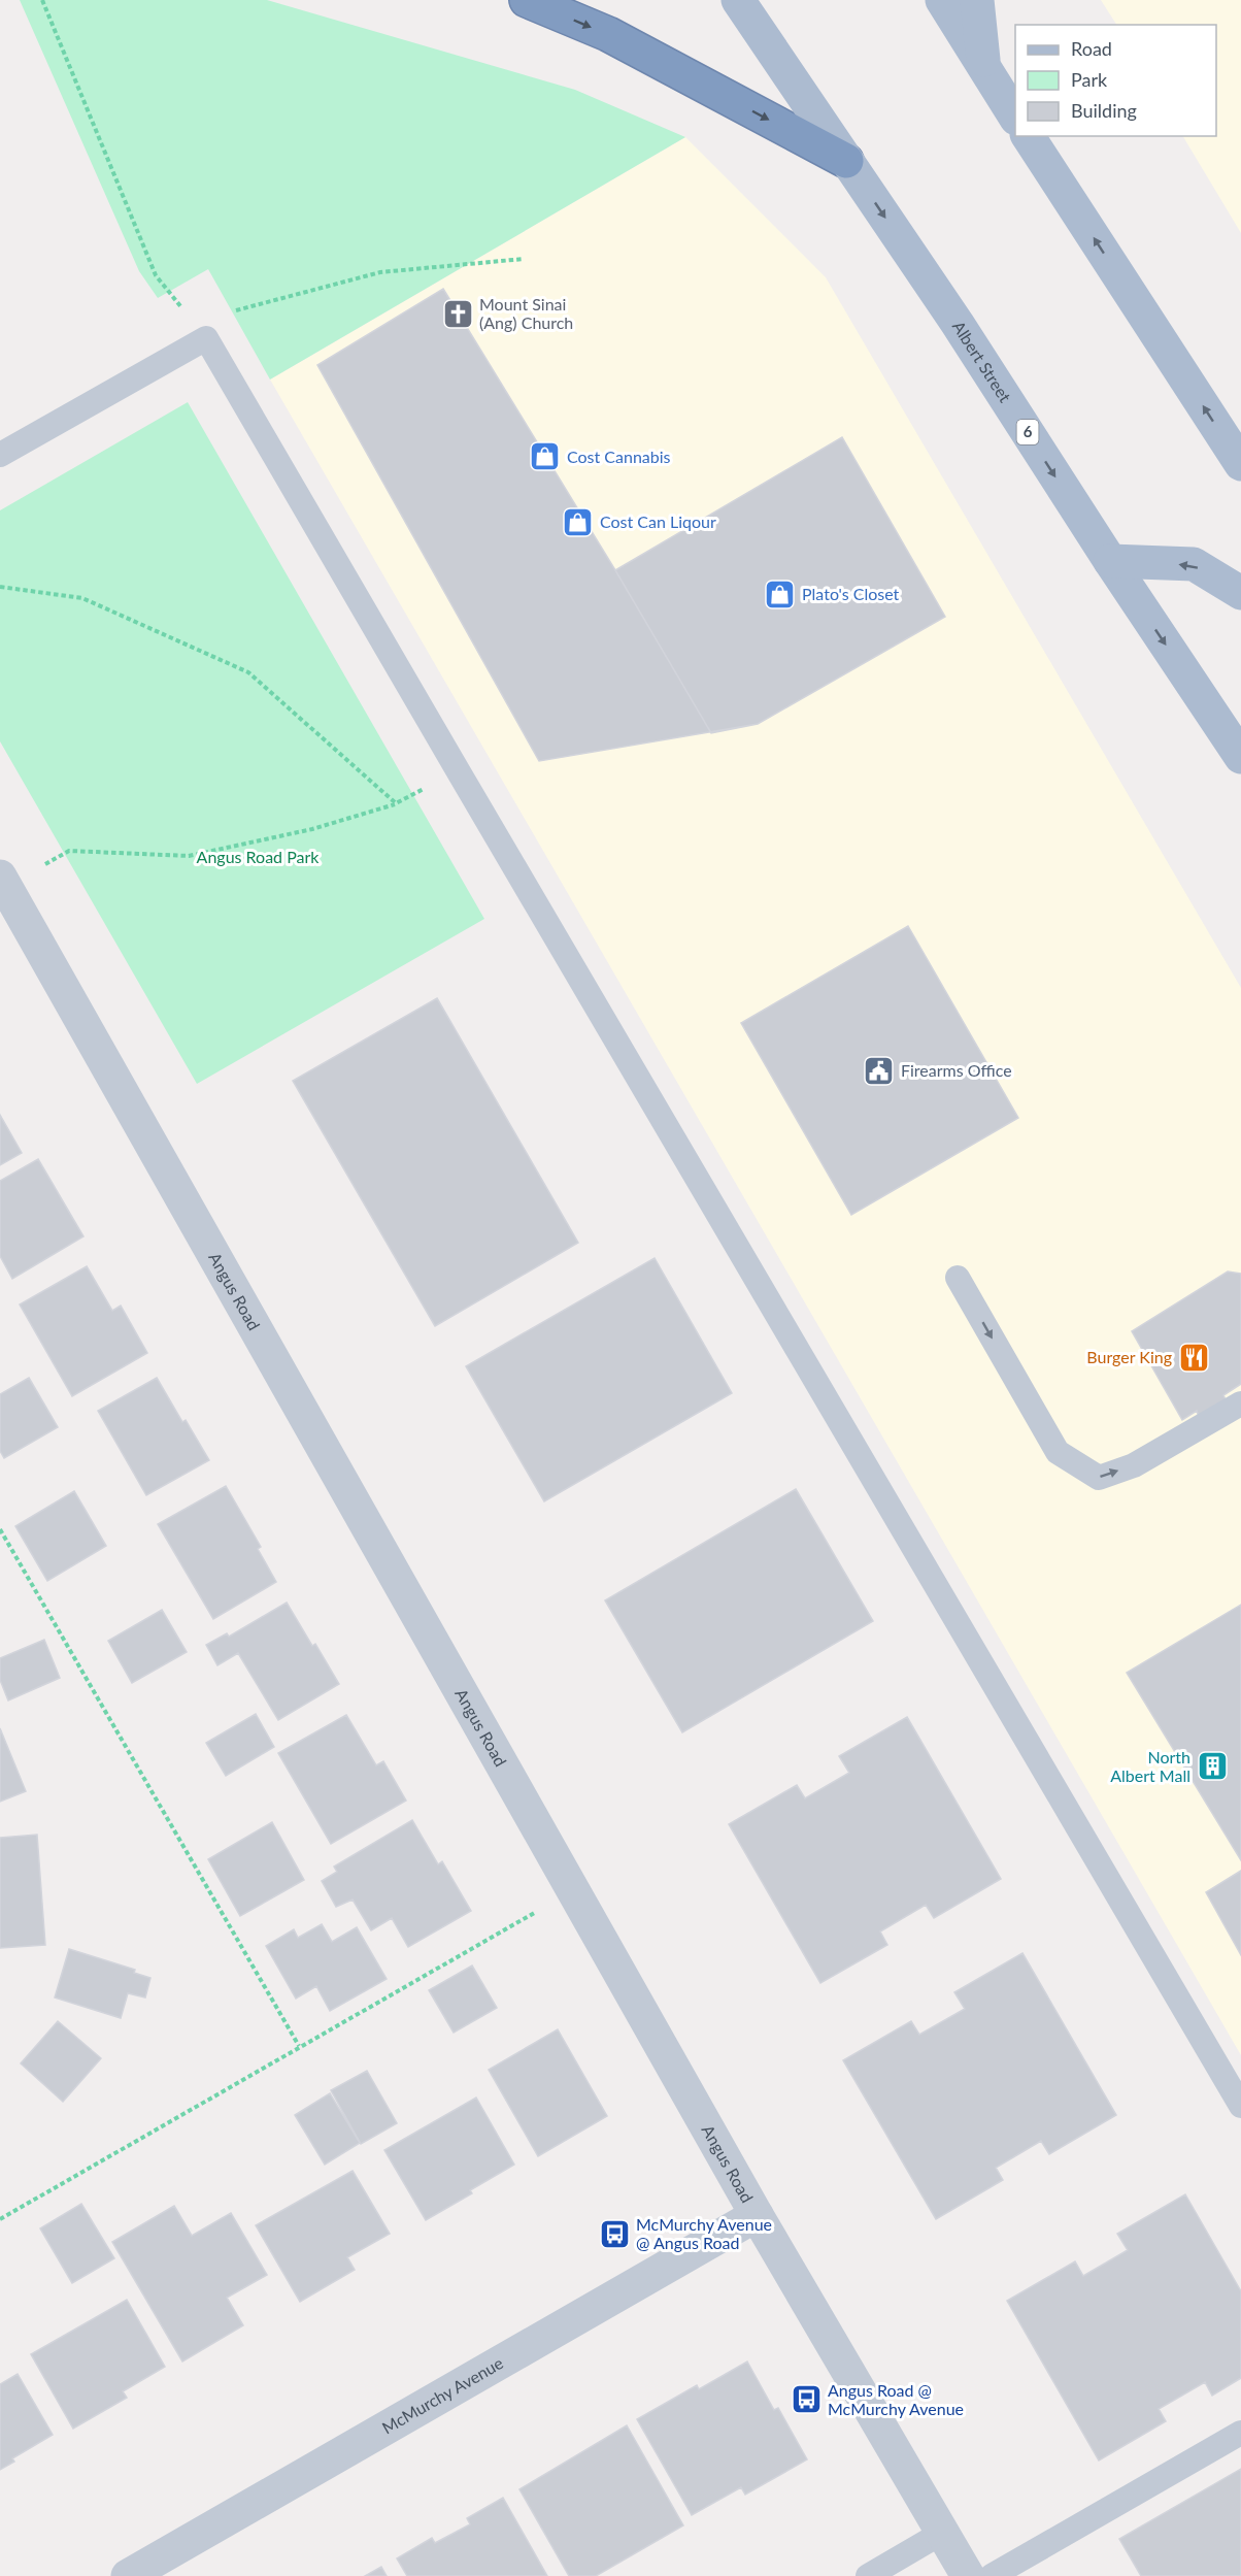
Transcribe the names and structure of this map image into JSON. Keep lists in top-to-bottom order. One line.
{"streets":{"main road":["Albert Street","6"],"street":["Angus Road","McMurchy Avenue"]},"crossings":[["Angus Road","McMurchy Avenue"]],"parks":["Angus Road Park"],"places":{"church":["Mount Sinai (Ang) Church"],"shop":["Cost Cannabis","Cost Can Liqour","Plato's Closet"],"public building":["Firearms Office"],"restaurant":["Burger King"],"building":["North Albert Mall"],"bus stop":["McMurchy Avenue @ Angus Road","Angus Road @ McMurchy Avenue"]},"legend":["Road","Park","Building"]}
